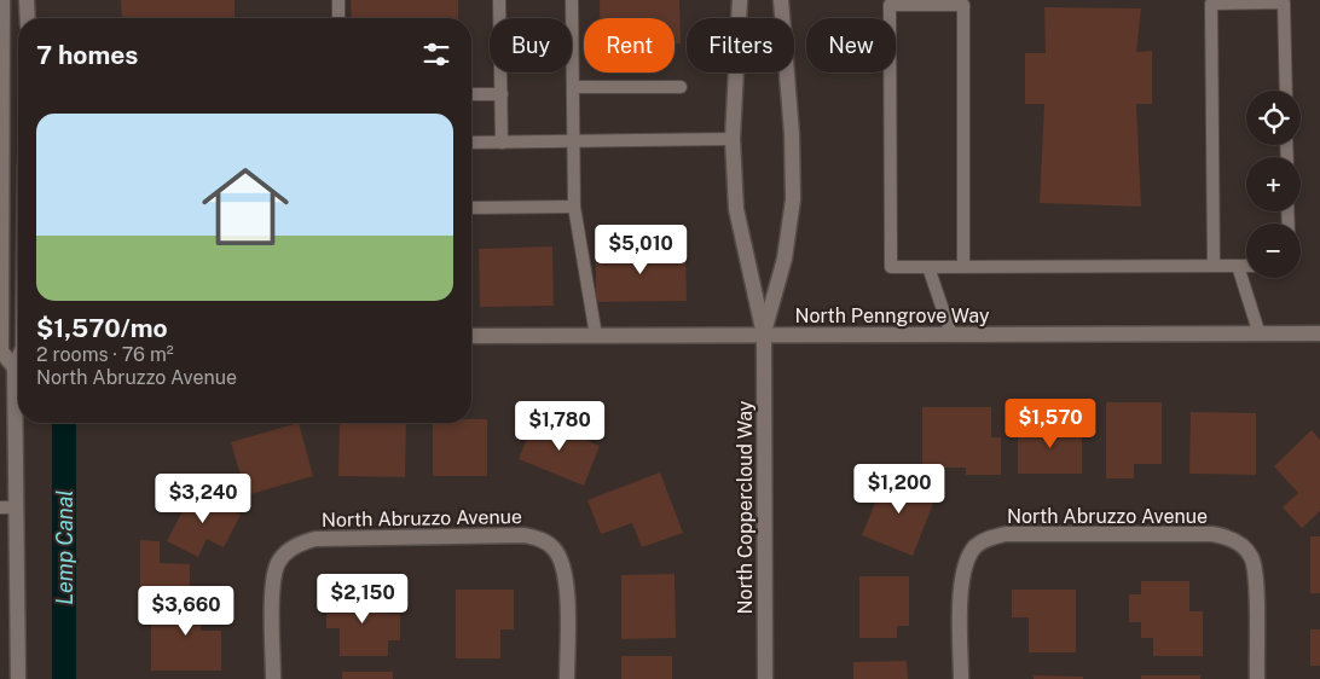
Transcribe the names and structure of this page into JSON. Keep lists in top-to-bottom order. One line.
{"streets":{"street":["North Penngrove Way","North Coppercloud Way","North Abruzzo Avenue"]},"crossings":[["North Penngrove Way","North Coppercloud Way"]],"water":["Lemp Canal"],"page":{"chip":["Buy","Rent","Filters","New"],"heading":"7 homes","map_buttons":["+","−"],"list":[{"name":"$1,570/mo","note":"2 rooms · 76 m² · North Abruzzo Avenue"}],"price":["$5,010","$1,570","$1,780","$1,200","$3,240","$2,150","$3,660"]}}
